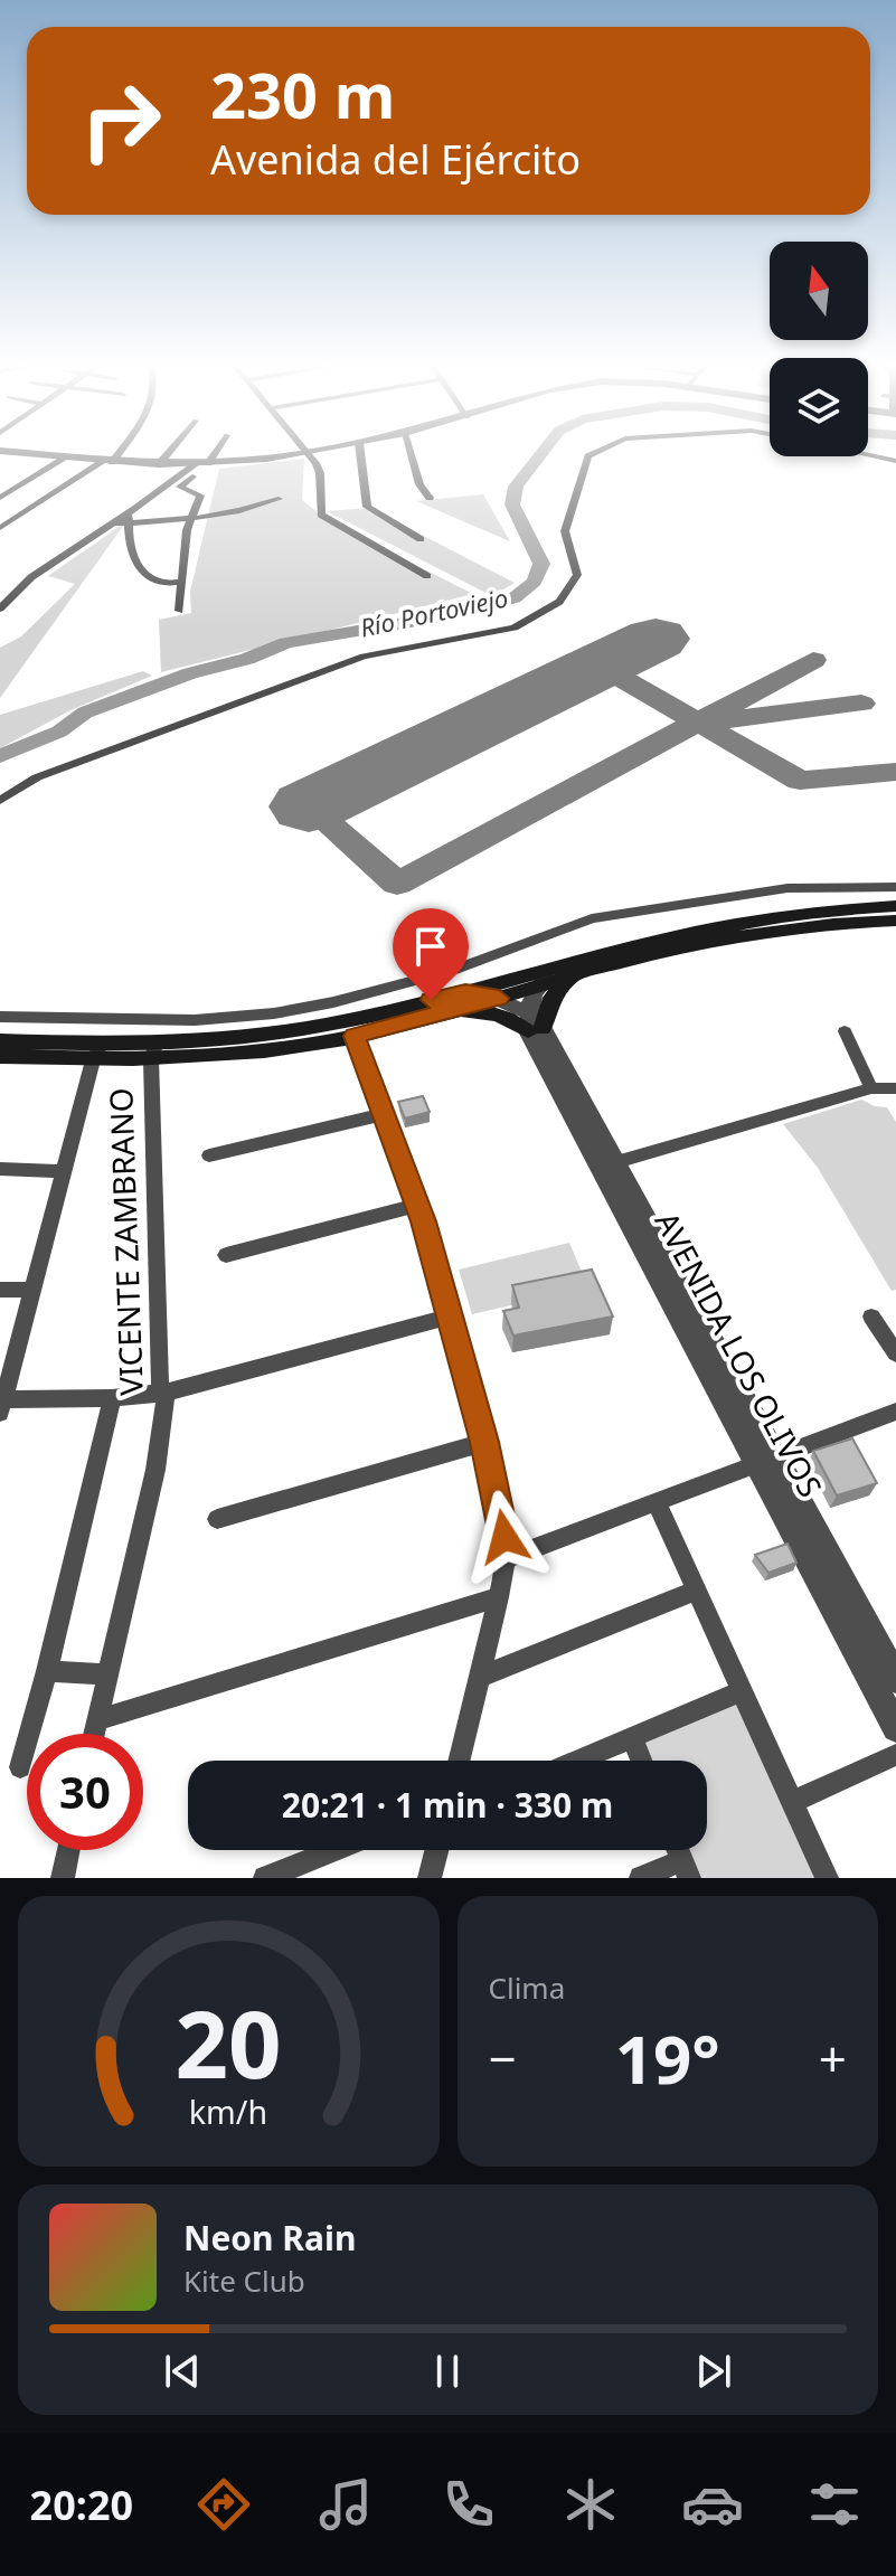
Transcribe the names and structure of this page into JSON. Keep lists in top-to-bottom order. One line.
{"streets":{"street":["VICENTE ZAMBRANO","AVENIDA LOS OLIVOS"]},"water":["Río Portoviejo"],"north":"top","page":{"turn":["230 m","Avenida del Ejército"],"limit":"30","trip":"20:21 · 1 min · 330 m","tile":"Clima","heat":["−","19°","+"],"song":["Neon Rain","Kite Club"],"tabs":"20:20","gauge":["20","km/h"]}}
